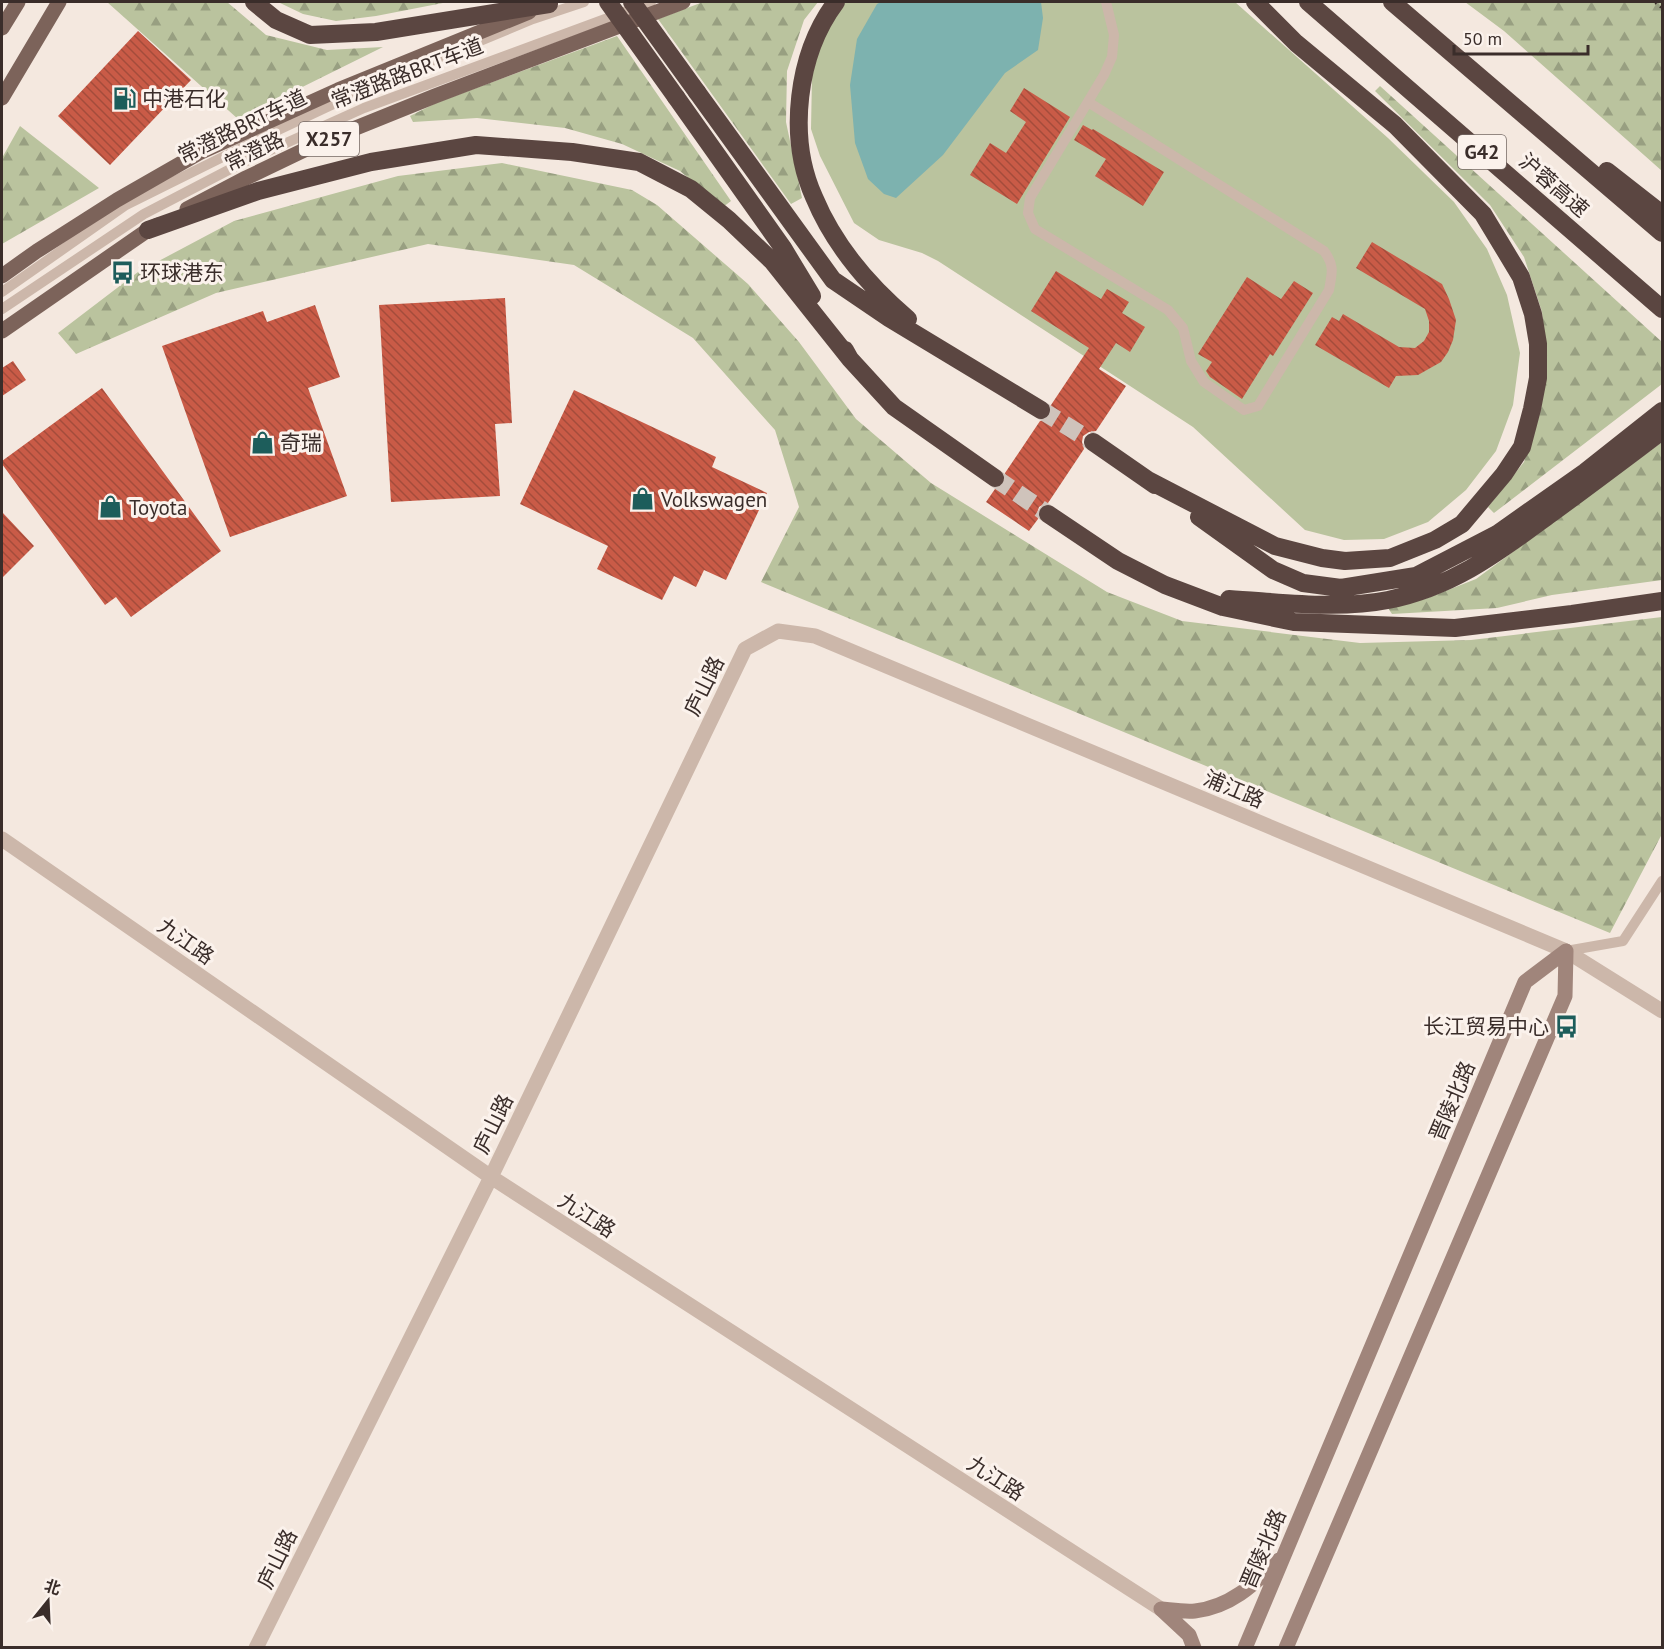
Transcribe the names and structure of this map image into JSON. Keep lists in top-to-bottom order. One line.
{"streets":{"highway":["G42","沪蓉高速"],"main road":["X257","常澄路","晋陵北路"],"street":["庐山路","浦江路","九江路"],"lane":["常澄路路BRT车道","常澄路BRT车道"]},"crossings":[["庐山路","浦江路"],["庐山路","九江路"],["浦江路","晋陵北路"]],"places":{"fuel station":["中港石化"],"bus stop":["环球港东","长江贸易中心"],"shop":["奇瑞","Volkswagen","Toyota"]},"scale_bar":"50 m","north":"top"}
